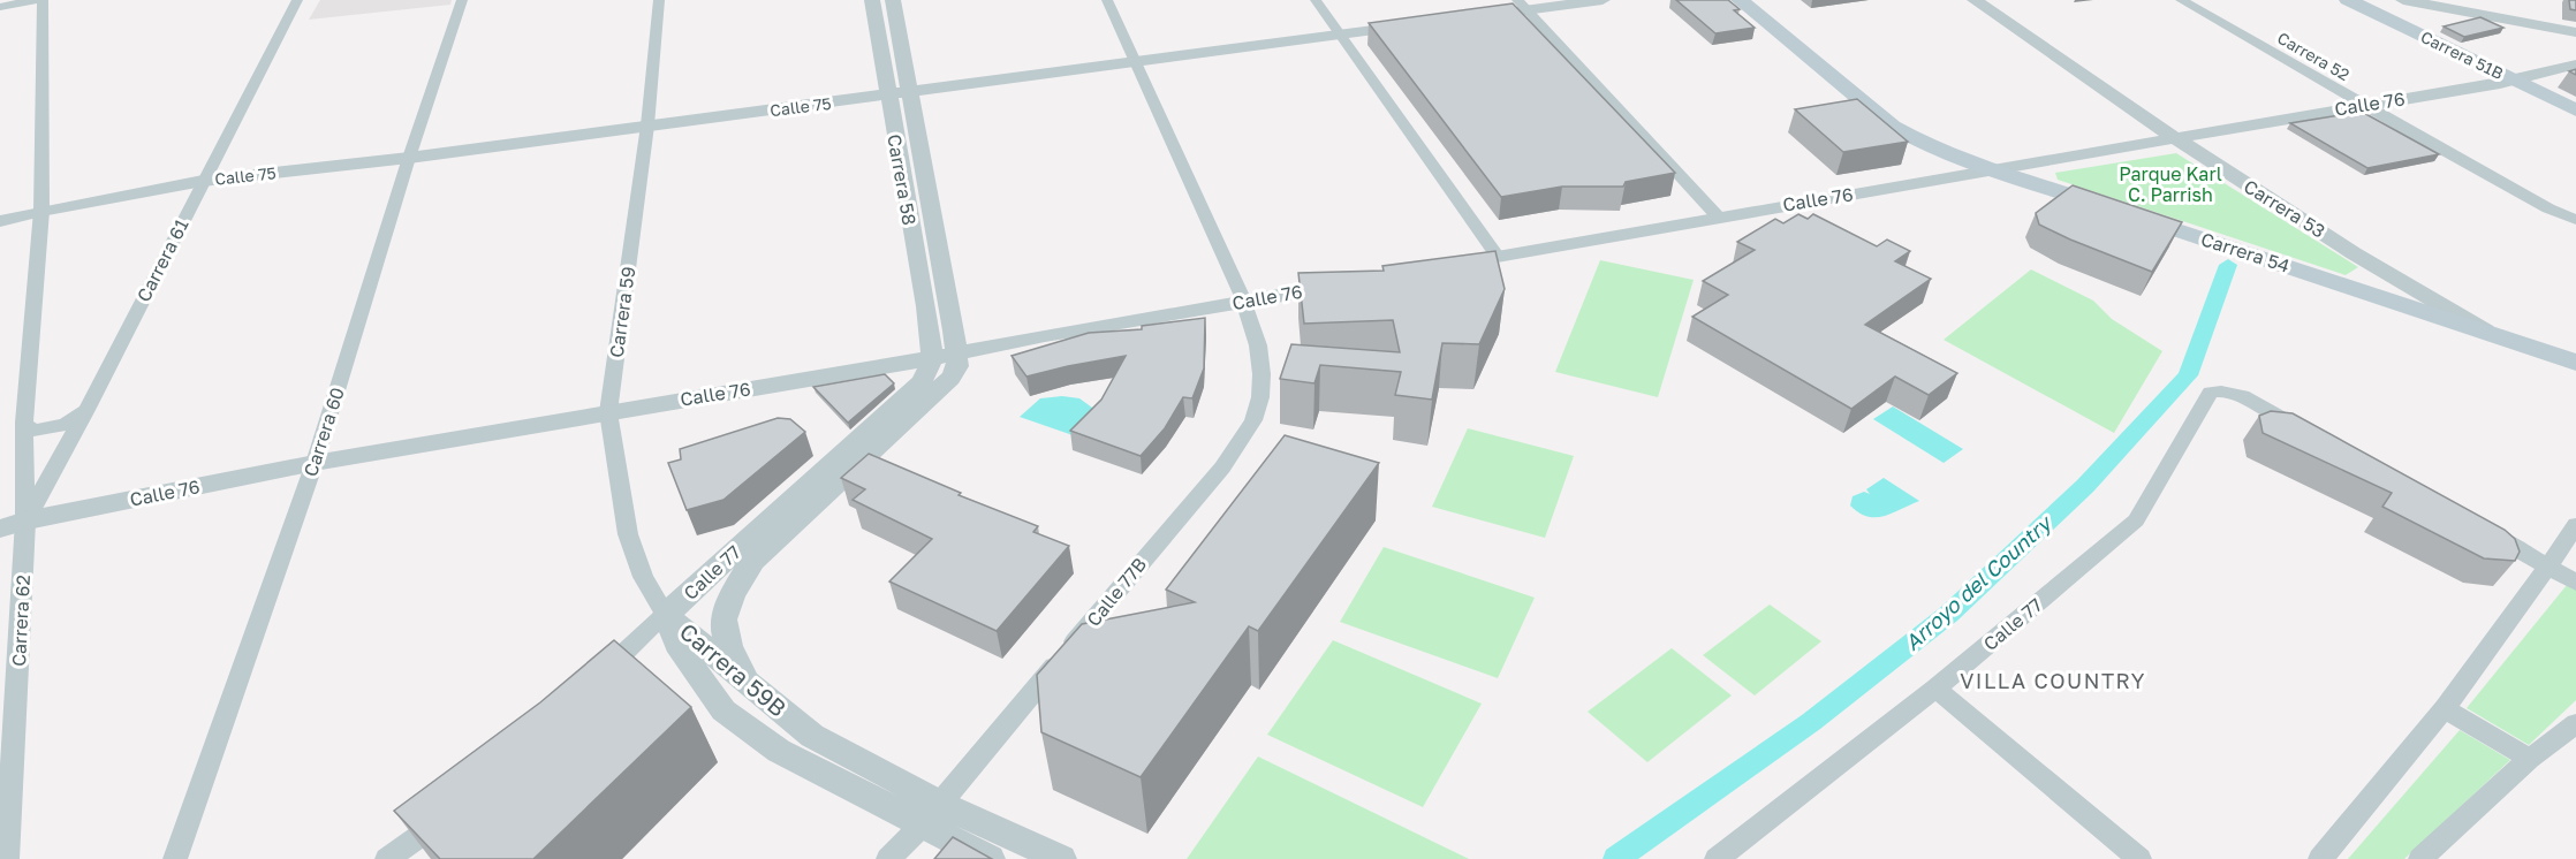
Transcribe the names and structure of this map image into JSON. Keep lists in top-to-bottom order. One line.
{"streets":{"main road":["Carrera 51B","Carrera 53","Carrera 54"],"street":["Carrera 52","Calle 76","Calle 75","Carrera 58","Carrera 61","Carrera 59","Carrera 60","Calle 77","Calle 77B","Carrera 62","Carrera 59B"]},"crossings":[["Carrera 51B","Calle 76"],["Carrera 52","Calle 76"],["Calle 76","Carrera 58"],["Calle 76","Carrera 53"],["Calle 76","Carrera 54"],["Calle 76","Carrera 61"],["Calle 76","Carrera 59"],["Calle 76","Carrera 60"],["Calle 76","Calle 77"],["Calle 76","Calle 77B"],["Calle 76","Carrera 62"],["Calle 75","Carrera 58"],["Calle 75","Carrera 61"],["Calle 75","Carrera 59"],["Calle 75","Carrera 60"],["Calle 75","Calle 77B"],["Calle 75","Carrera 62"],["Carrera 58","Calle 77"],["Carrera 53","Carrera 54"],["Carrera 61","Carrera 62"],["Carrera 59","Calle 77"],["Carrera 59","Carrera 59B"],["Calle 77","Carrera 59B"],["Calle 77B","Carrera 59B"]],"districts":["VILLA COUNTRY"],"water":["Arroyo del Country"],"parks":["Parque Karl C. Parrish"]}
